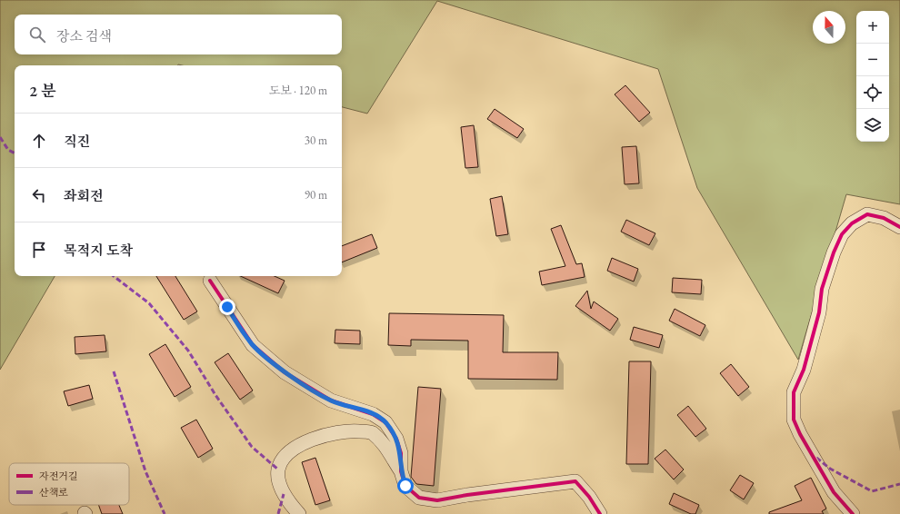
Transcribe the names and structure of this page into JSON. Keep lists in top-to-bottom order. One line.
{"legend":["자전거길","산책로"],"north":"top","page":{"map_buttons":["+","−"],"search":"장소 검색","heading":["2 분","도보 · 120 m"],"list":[["직진","30 m"],["좌회전","90 m"],"목적지 도착"]}}
